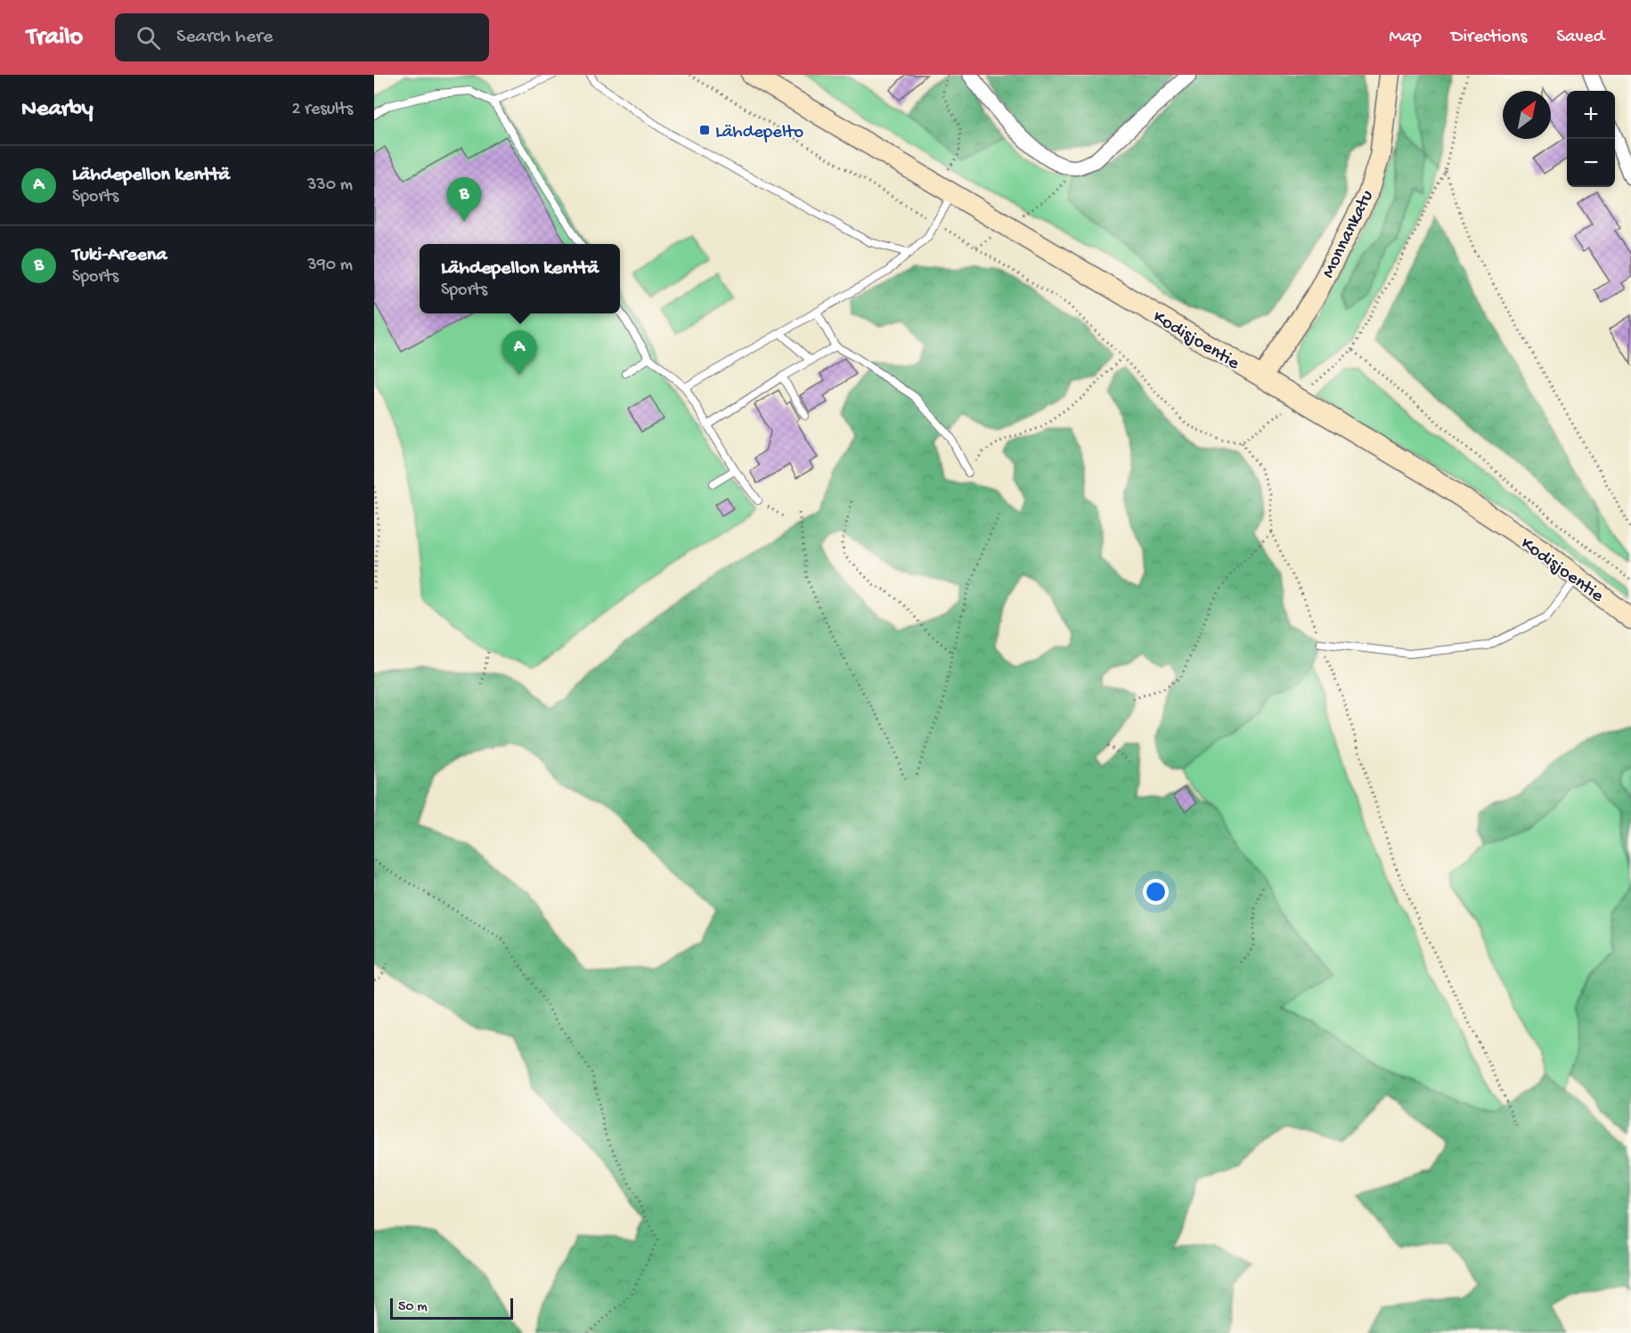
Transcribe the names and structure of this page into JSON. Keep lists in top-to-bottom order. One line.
{"streets":{"street":["Monnankatu","Kodisjoentie"]},"crossings":[["Monnankatu","Kodisjoentie"]],"places":{"transit":["Lähdepelto"]},"scale_bar":"50 m","north":"top right","page":{"header":"Trailo","search":"Search here","nav":["Map","Directions","Saved"],"heading":["Nearby","2 results"],"map_buttons":["+","−"],"list":[{"mark":"A","name":"Lähdepellon kenttä","note":"Sports","value":"330 m"},{"mark":"B","name":"Tuki-Areena","note":"Sports","value":"390 m"}],"pins":["B","A"],"popup":["Lähdepellon kenttä","Sports"],"scale":"50 m"}}
